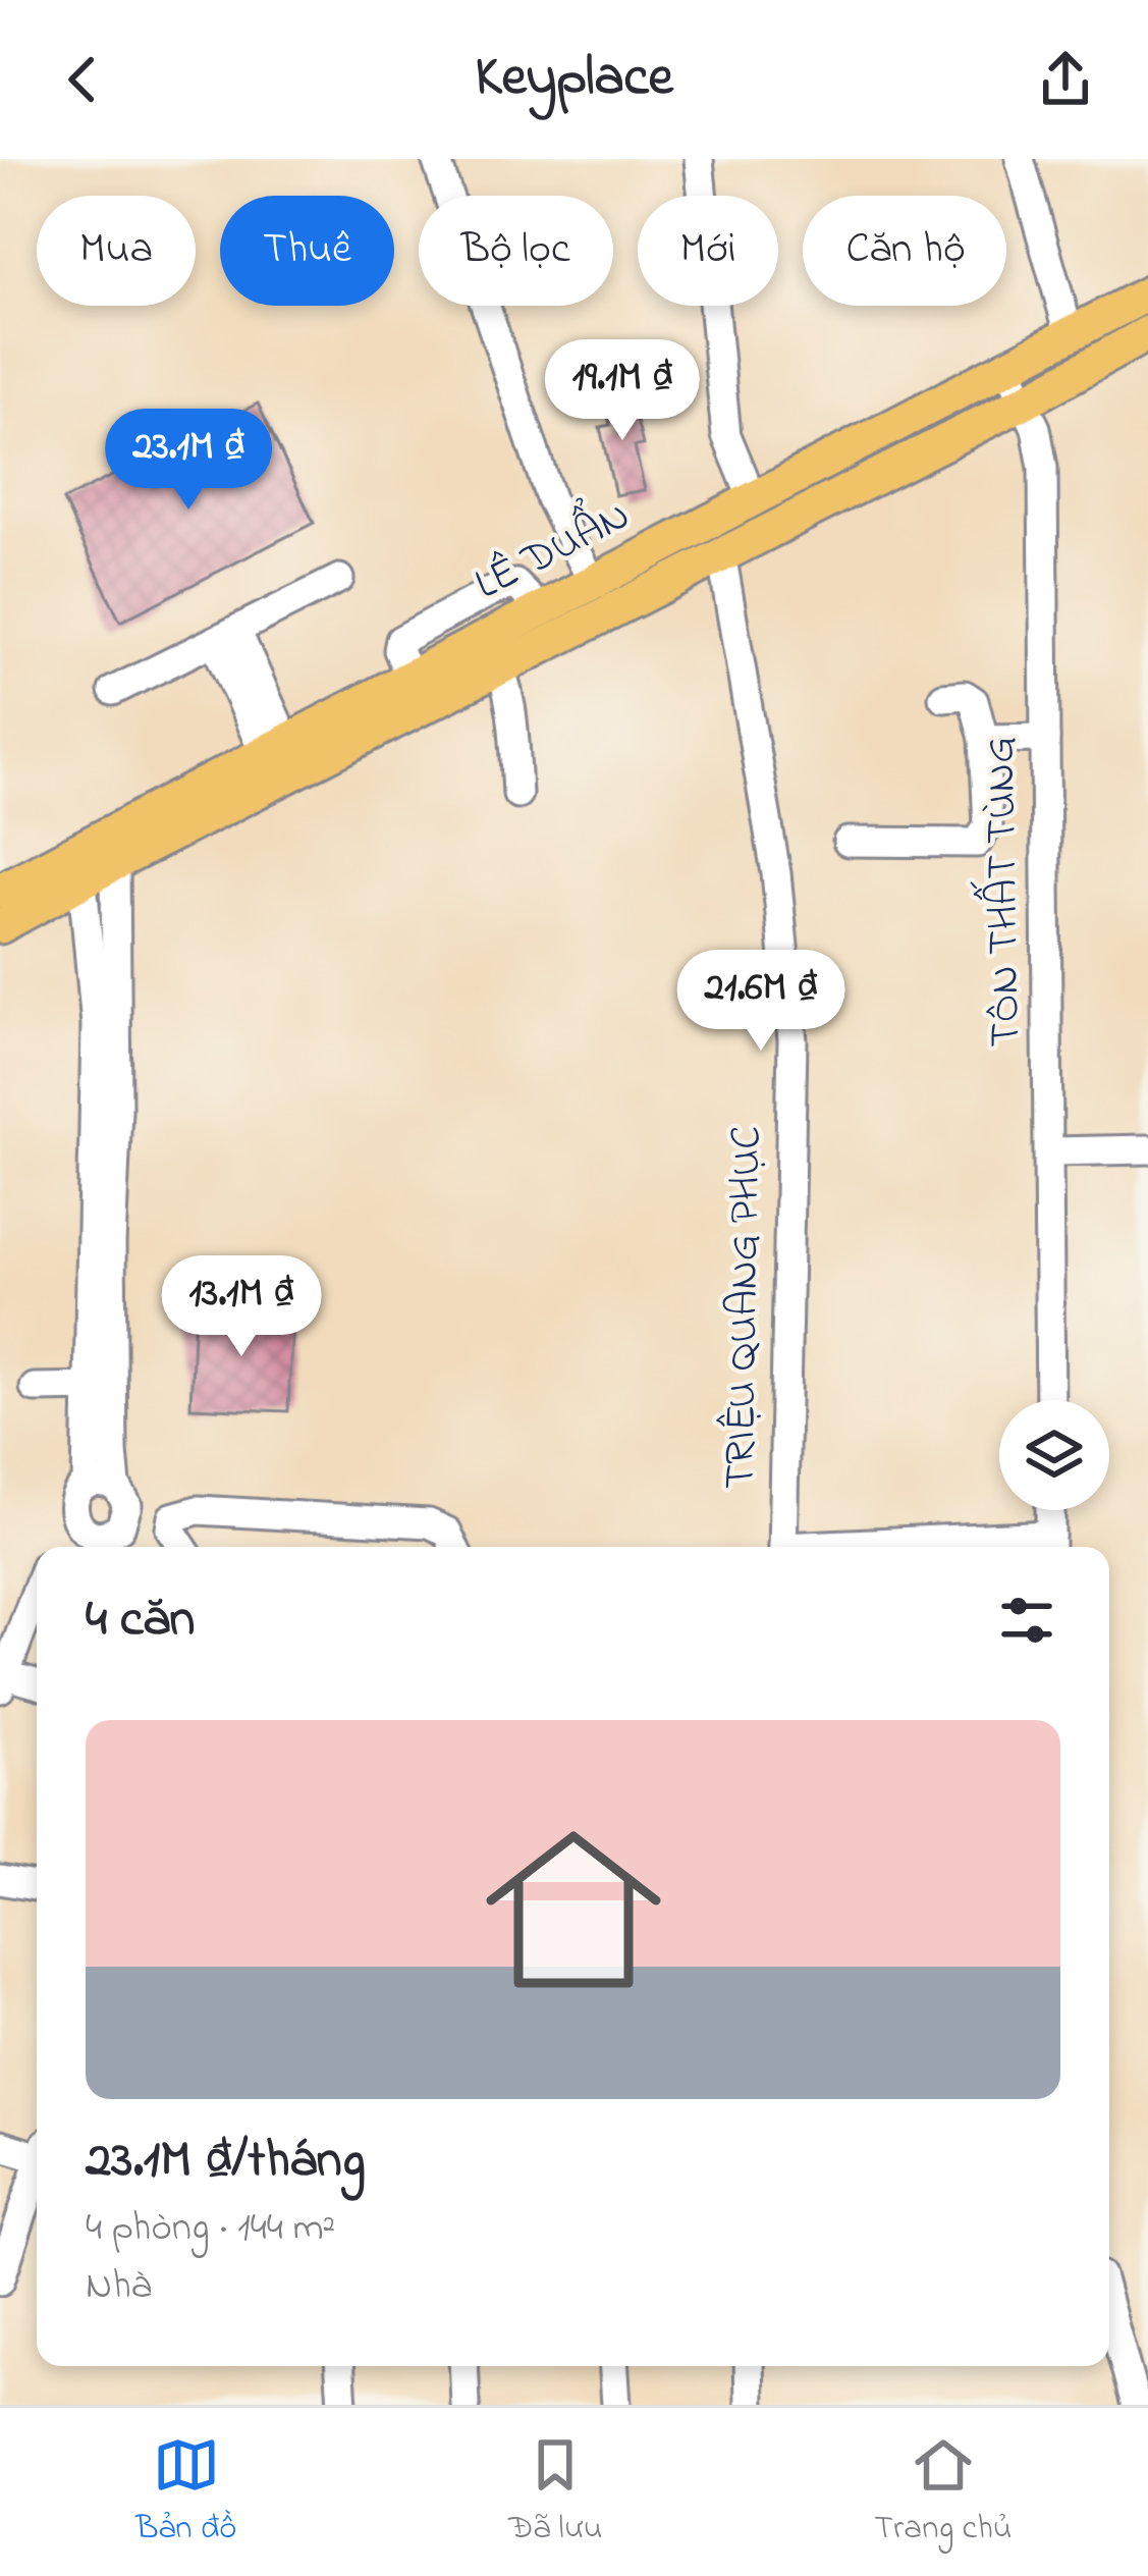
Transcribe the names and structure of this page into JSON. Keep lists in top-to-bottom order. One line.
{"streets":{"main road":["LÊ DUẨN"],"street":["TÔN THẤT TÙNG","TRIỆU QUANG PHỤC"]},"crossings":[["LÊ DUẨN","TÔN THẤT TÙNG"],["LÊ DUẨN","TRIỆU QUANG PHỤC"]],"page":{"header":"Keyplace","chip":["Mua","Thuê","Bộ lọc","Mới","Căn hộ"],"price":["19.1M ₫","23.1M ₫","21.6M ₫","13.1M ₫"],"heading":"4 căn","list":[{"name":"23.1M ₫/tháng","note":"4 phòng · 144 m² · Nhà"}],"tabs":["Bản đồ","Đã lưu","Trang chủ"]}}
